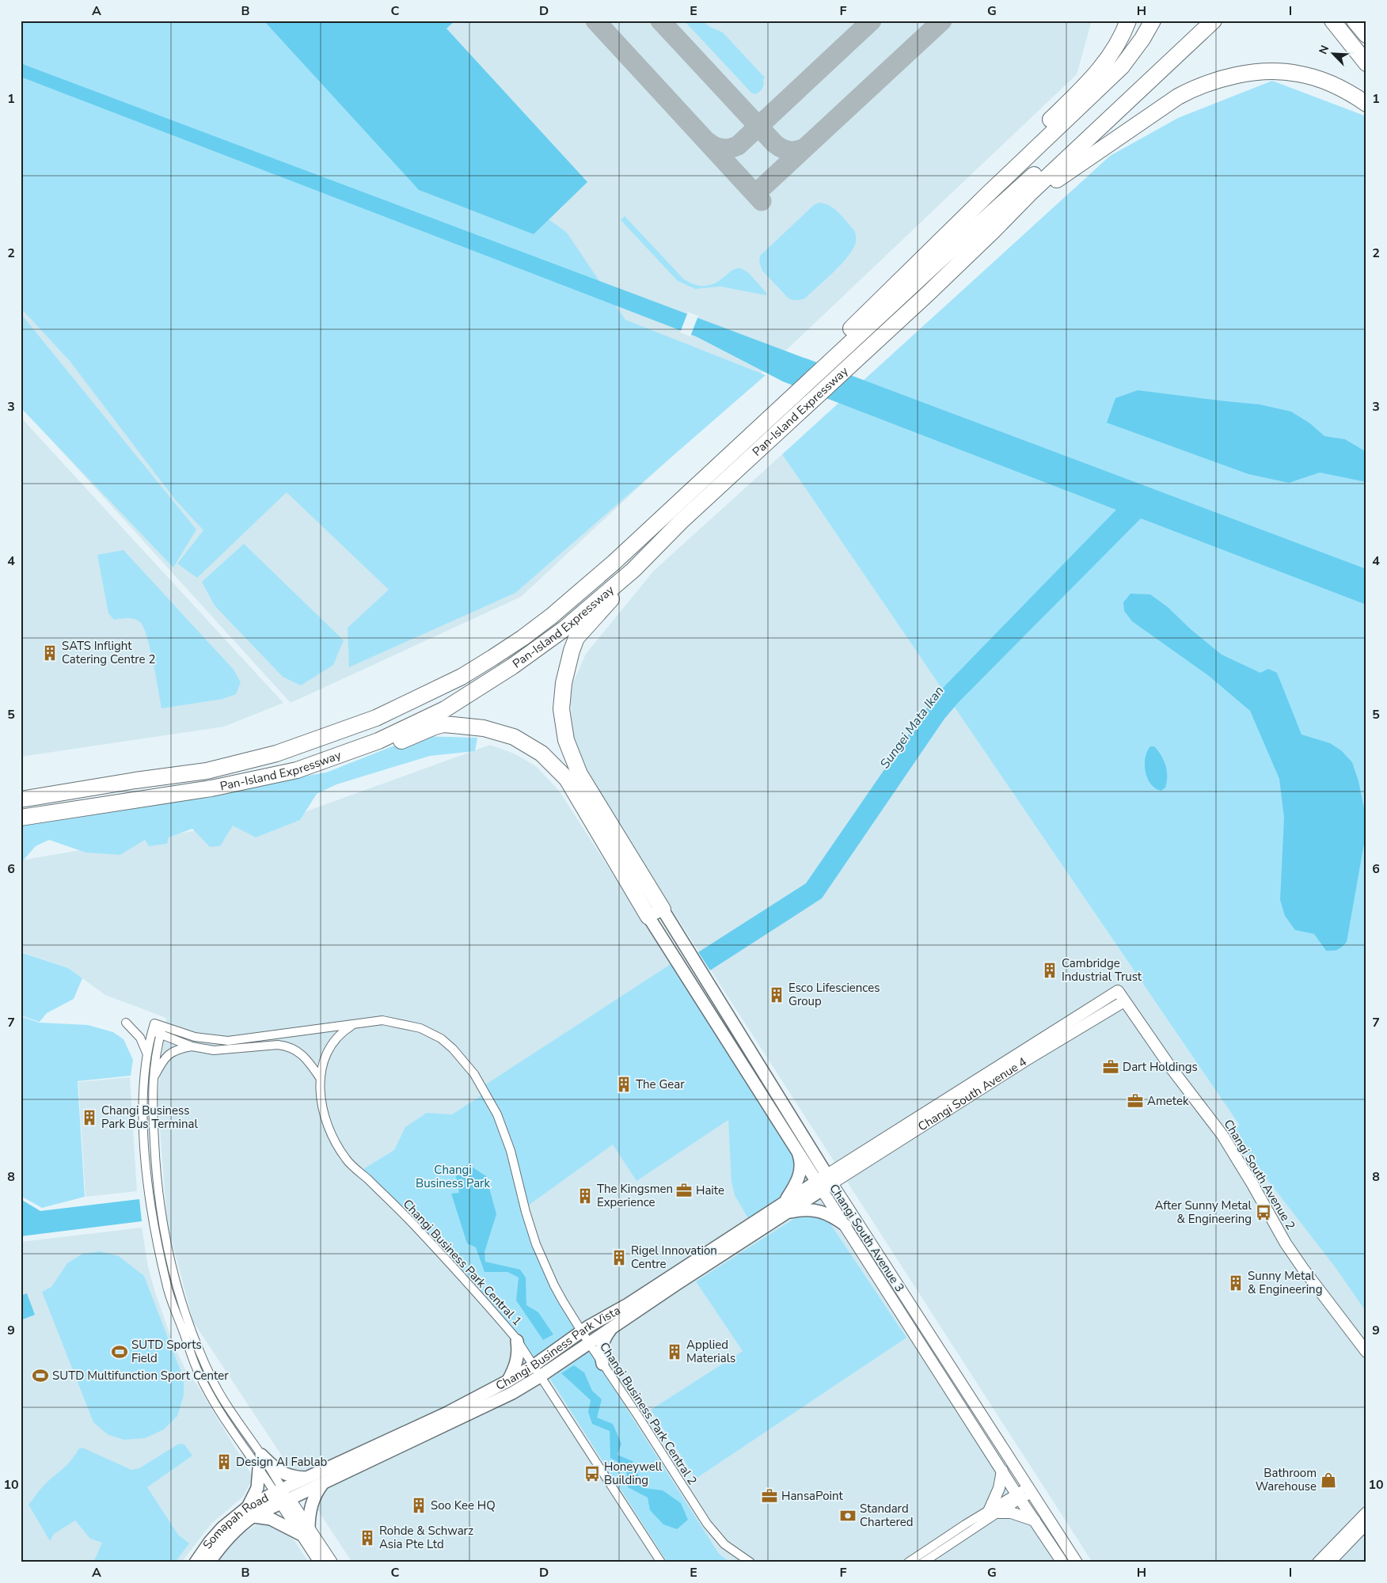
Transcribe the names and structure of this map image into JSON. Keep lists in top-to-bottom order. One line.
{"streets":{"highway":["Pan-Island Expressway"],"main road":["Changi South Avenue 3","Changi Business Park Vista","Somapah Road"],"street":["Changi South Avenue 4","Changi South Avenue 2","Changi Business Park Central 1","Changi Business Park Central 2"]},"crossings":[["Changi South Avenue 4","Changi South Avenue 2"],["Changi South Avenue 4","Changi South Avenue 3"],["Changi South Avenue 4","Changi Business Park Vista"],["Changi South Avenue 3","Changi Business Park Vista"],["Changi Business Park Central 1","Changi Business Park Vista"],["Changi Business Park Central 1","Changi Business Park Central 2"],["Changi Business Park Vista","Changi Business Park Central 2"],["Changi Business Park Vista","Somapah Road"]],"water":["Sungei Mata Ikan"],"parks":["Changi Business Park"],"places":{"building":["SATS Inflight Catering Centre 2","Cambridge Industrial Trust","Esco Lifesciences Group","The Gear","Changi Business Park Bus Terminal","The Kingsmen Experience","Rigel Innovation Centre","Sunny Metal & Engineering","Applied Materials","Design AI Fablab","Soo Kee HQ","Rohde & Schwarz Asia Pte Ltd"],"office":["Dart Holdings","Ametek","Haite","HansaPoint"],"bus stop":["After Sunny Metal & Engineering","Honeywell Building"],"sports":["SUTD Sports Field","SUTD Multifunction Sport Center"],"shop":["Bathroom Warehouse"],"bank":["Standard Chartered"]},"north":"top left","grid":{"columns":["A","B","C","D","E","F","G","H","I"],"rows":["1","2","3","4","5","6","7","8","9","10"]}}
